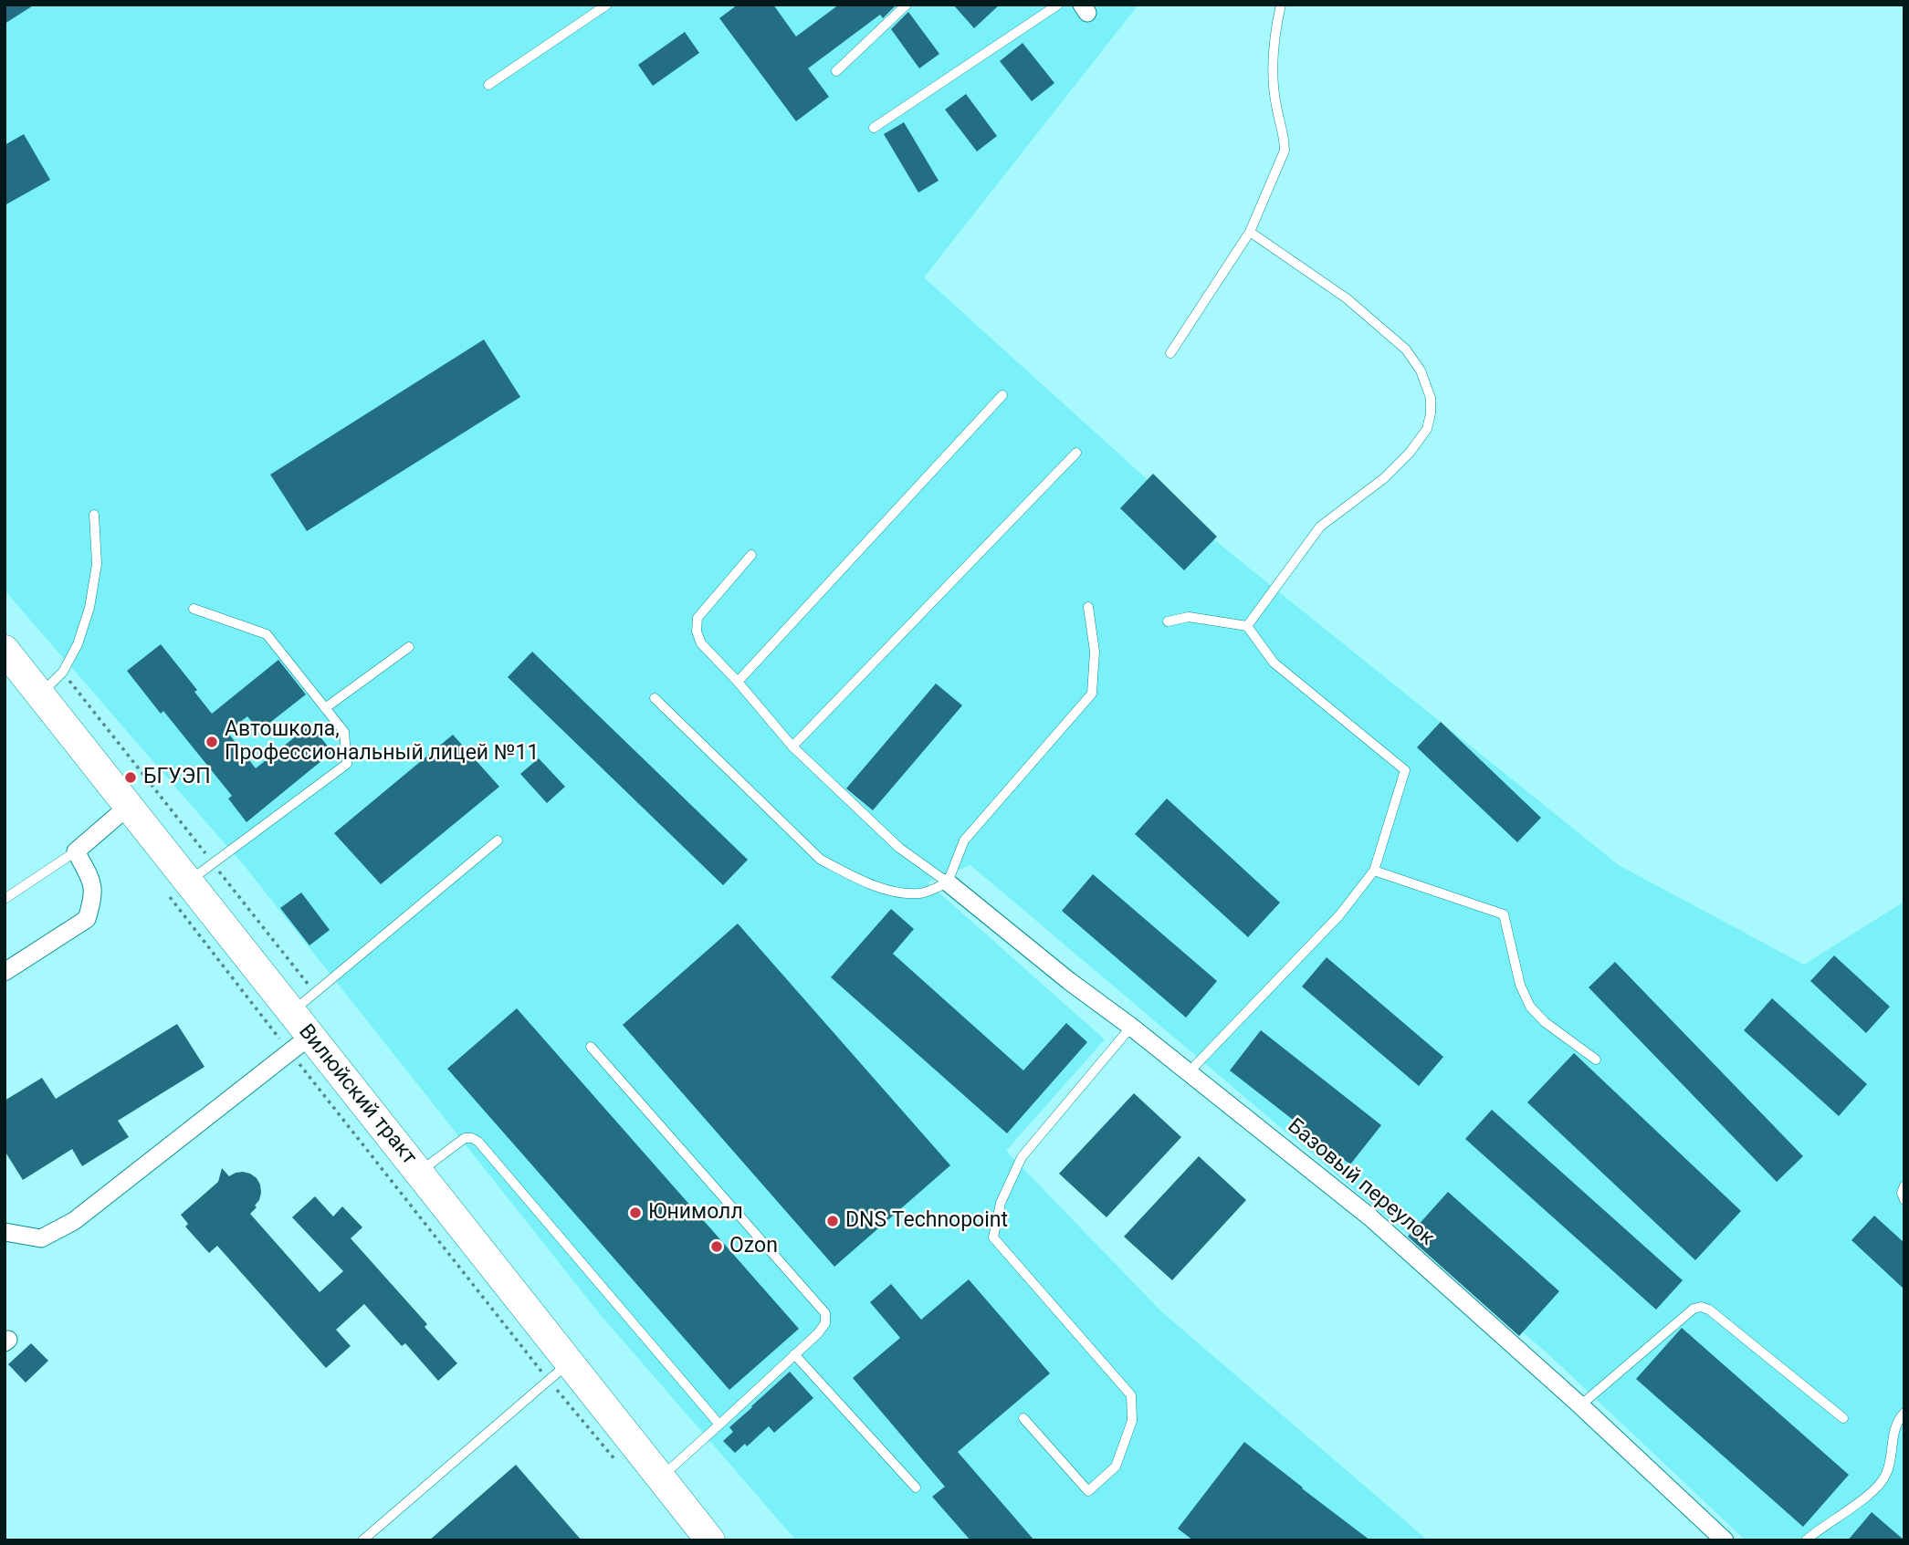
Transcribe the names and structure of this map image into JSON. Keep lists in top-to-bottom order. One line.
{"streets":{"main road":["Вилюйский тракт"],"street":["Базовый переулок"]},"places":["Автошкола, Профессиональный лицей №11","БГУЭП","Юнимолл","DNS Technopoint","Ozon"]}
